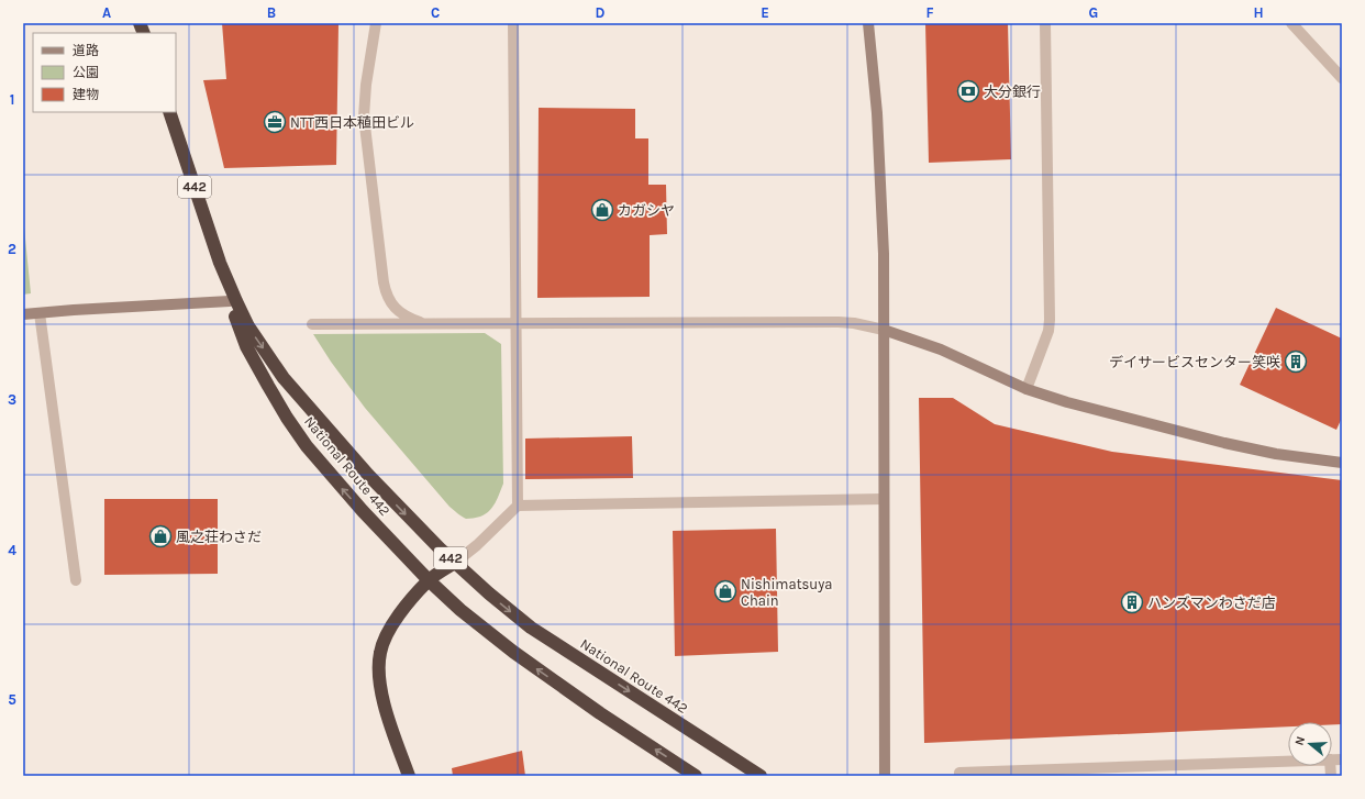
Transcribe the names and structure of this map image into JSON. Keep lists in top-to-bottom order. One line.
{"streets":{"highway":["442","National Route 442"]},"crossings":[["442","National Route 442"]],"places":{"bank":["大分銀行"],"office":["NTT西日本稙田ビル"],"shop":["カガシヤ","風之荘わさだ","Nishimatsuya Chain"],"building":["デイサービスセンター笑咲","ハンズマンわさだ店"]},"legend":["道路","公園","建物"],"north":"left","grid":{"columns":["A","B","C","D","E","F","G","H"],"rows":["1","2","3","4","5"]}}
